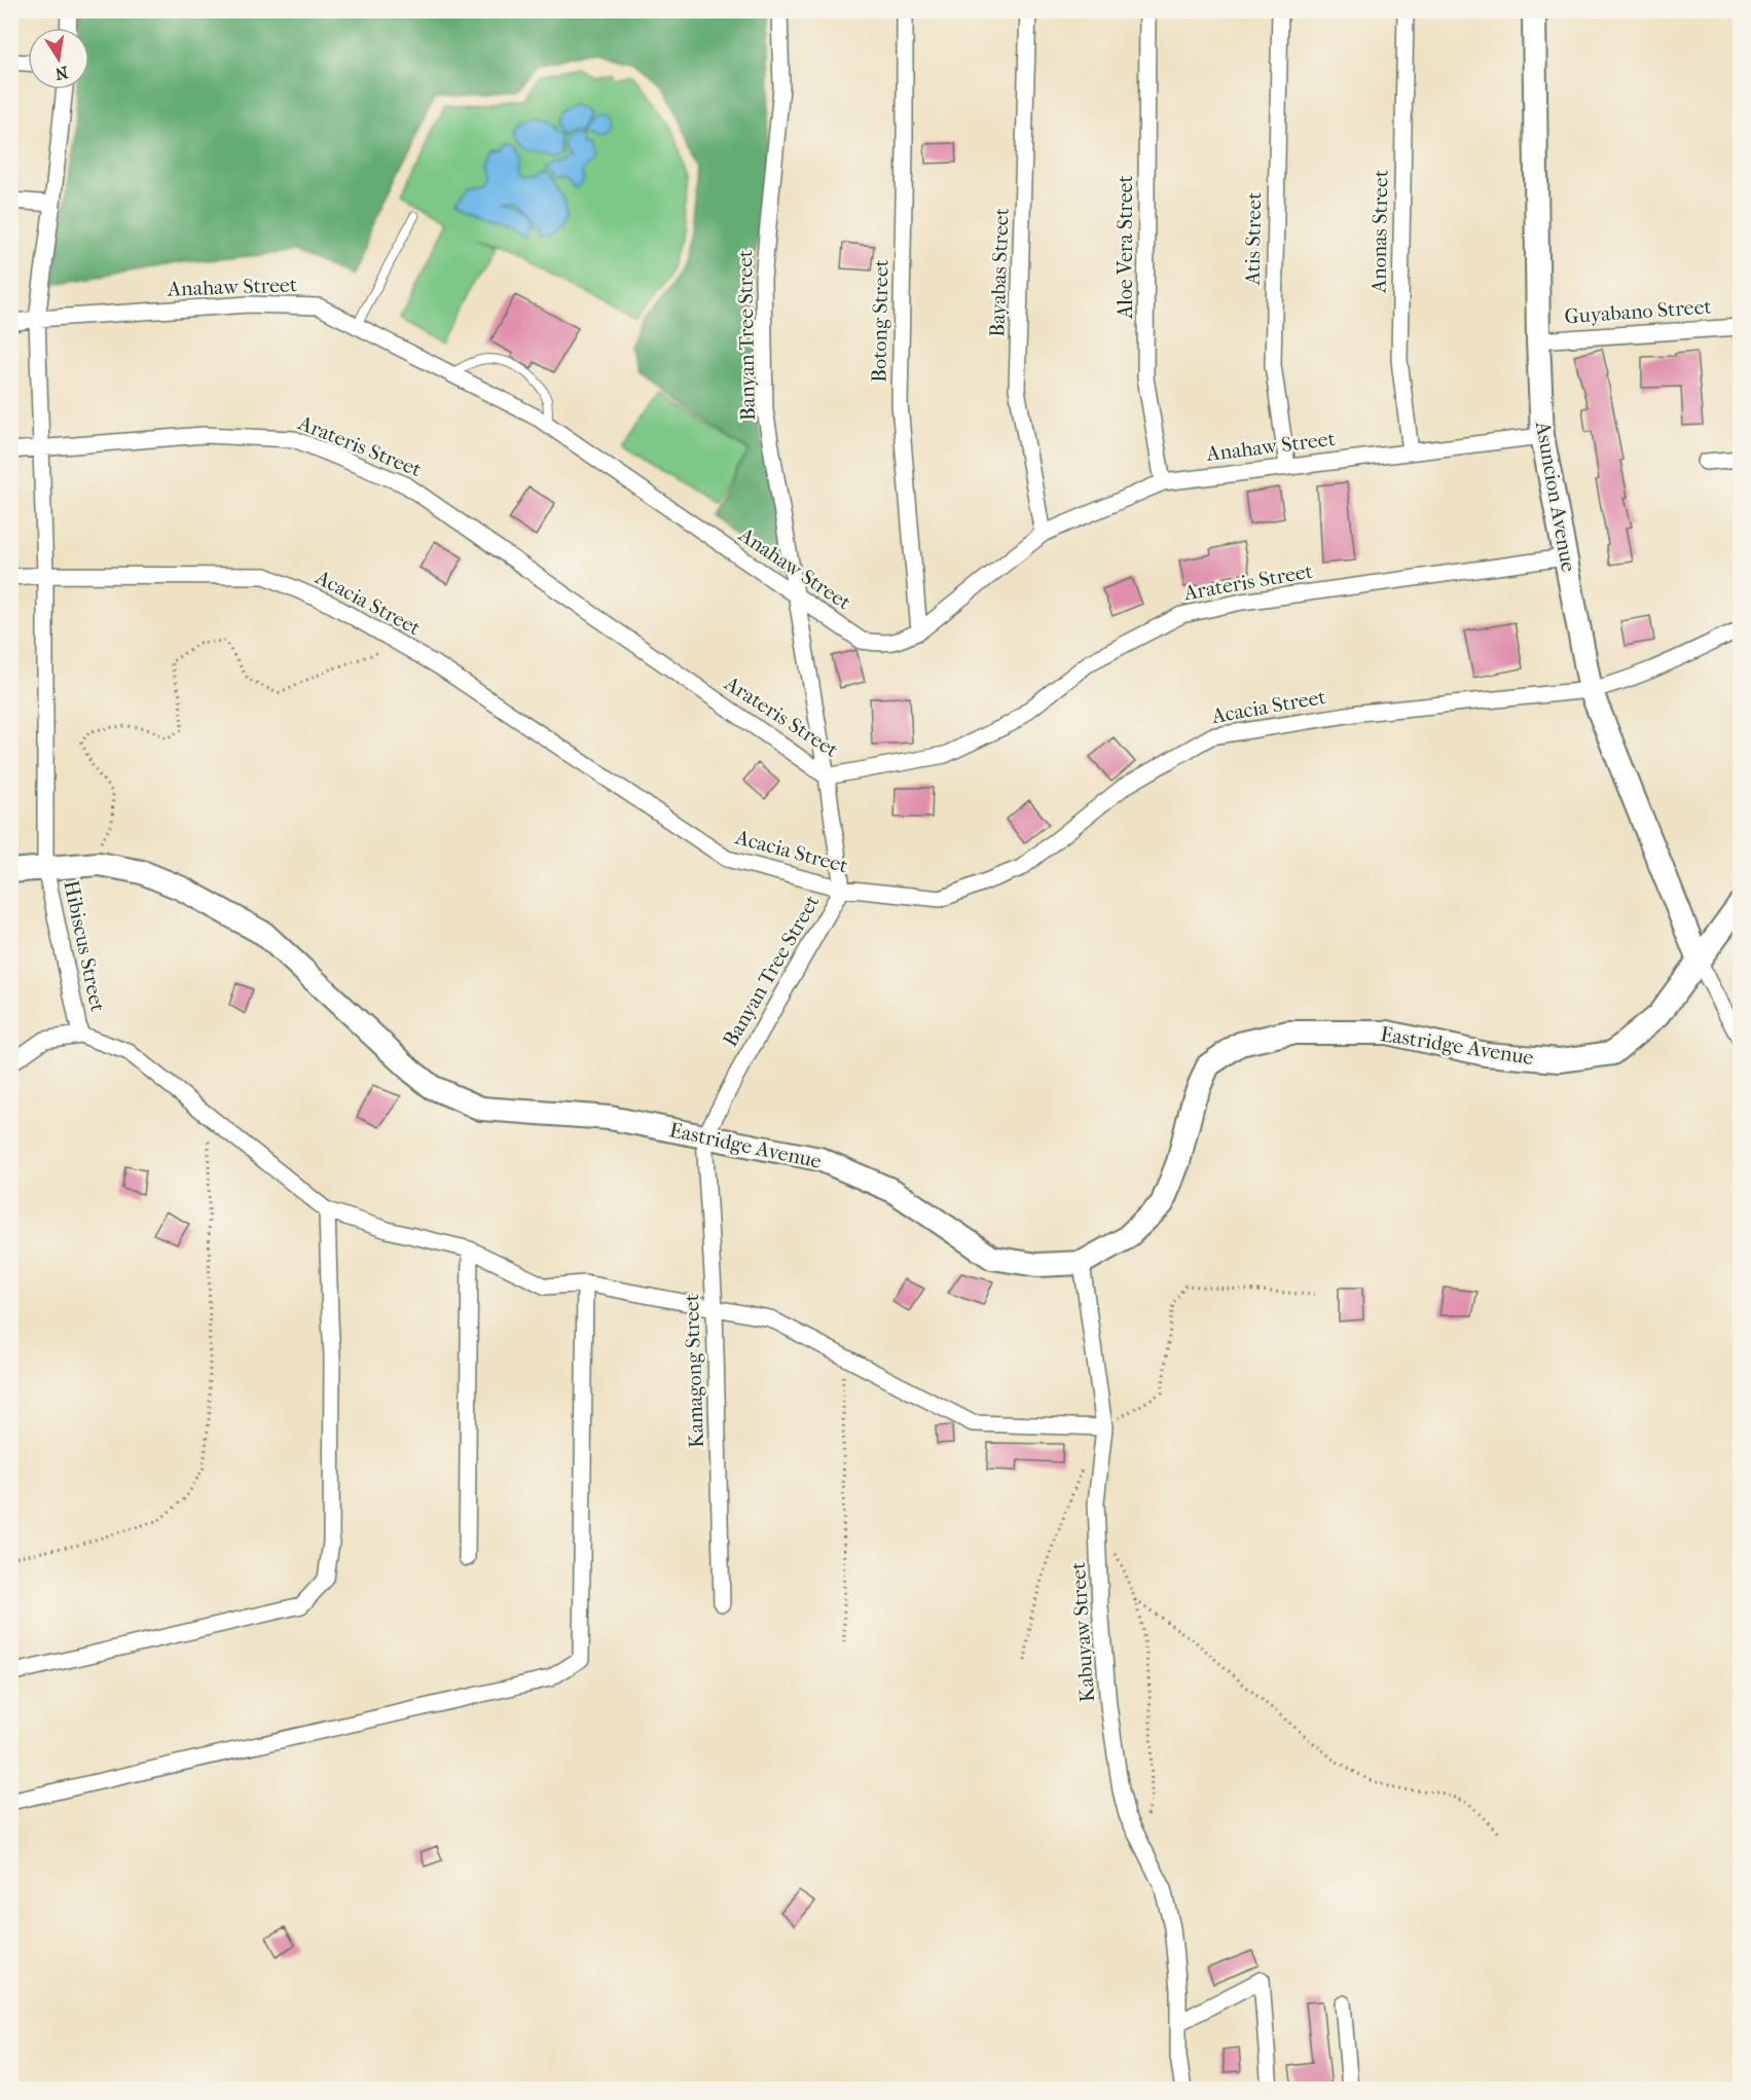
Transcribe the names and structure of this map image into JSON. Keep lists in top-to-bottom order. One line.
{"streets":{"street":["Anonas Street","Atis Street","Aloe Vera Street","Bayabas Street","Anahaw Street","Guyabano Street","Botong Street","Banyan Tree Street","Arateris Street","Asuncion Avenue","Acacia Street","Hibiscus Street","Eastridge Avenue","Kamagong Street","Kabuyaw Street"]},"crossings":[["Anonas Street","Anahaw Street"],["Atis Street","Anahaw Street"],["Aloe Vera Street","Anahaw Street"],["Bayabas Street","Anahaw Street"],["Anahaw Street","Botong Street"],["Anahaw Street","Banyan Tree Street"],["Anahaw Street","Asuncion Avenue"],["Anahaw Street","Hibiscus Street"],["Guyabano Street","Asuncion Avenue"],["Banyan Tree Street","Arateris Street"],["Banyan Tree Street","Acacia Street"],["Banyan Tree Street","Eastridge Avenue"],["Banyan Tree Street","Kamagong Street"],["Arateris Street","Asuncion Avenue"],["Arateris Street","Hibiscus Street"],["Asuncion Avenue","Acacia Street"],["Asuncion Avenue","Eastridge Avenue"],["Acacia Street","Hibiscus Street"],["Hibiscus Street","Eastridge Avenue"],["Eastridge Avenue","Kamagong Street"],["Eastridge Avenue","Kabuyaw Street"]],"north":"bottom"}
